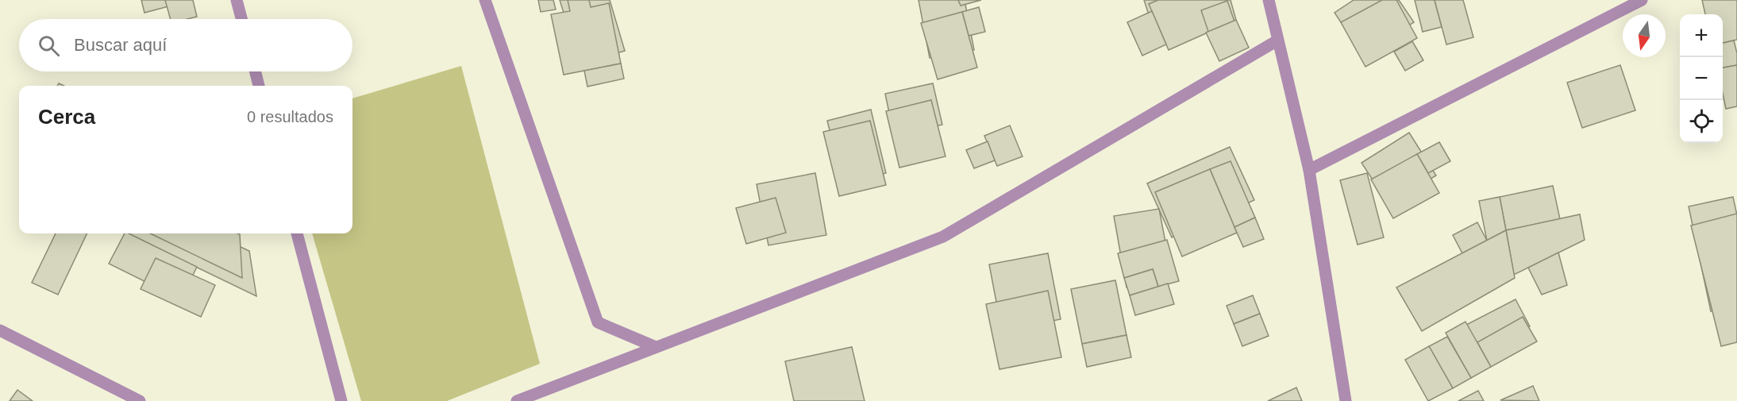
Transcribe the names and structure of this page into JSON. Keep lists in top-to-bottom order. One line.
{"north":"bottom","page":{"map_buttons":["+","−"],"search":"Buscar aquí","heading":["Cerca","0 resultados"]}}
